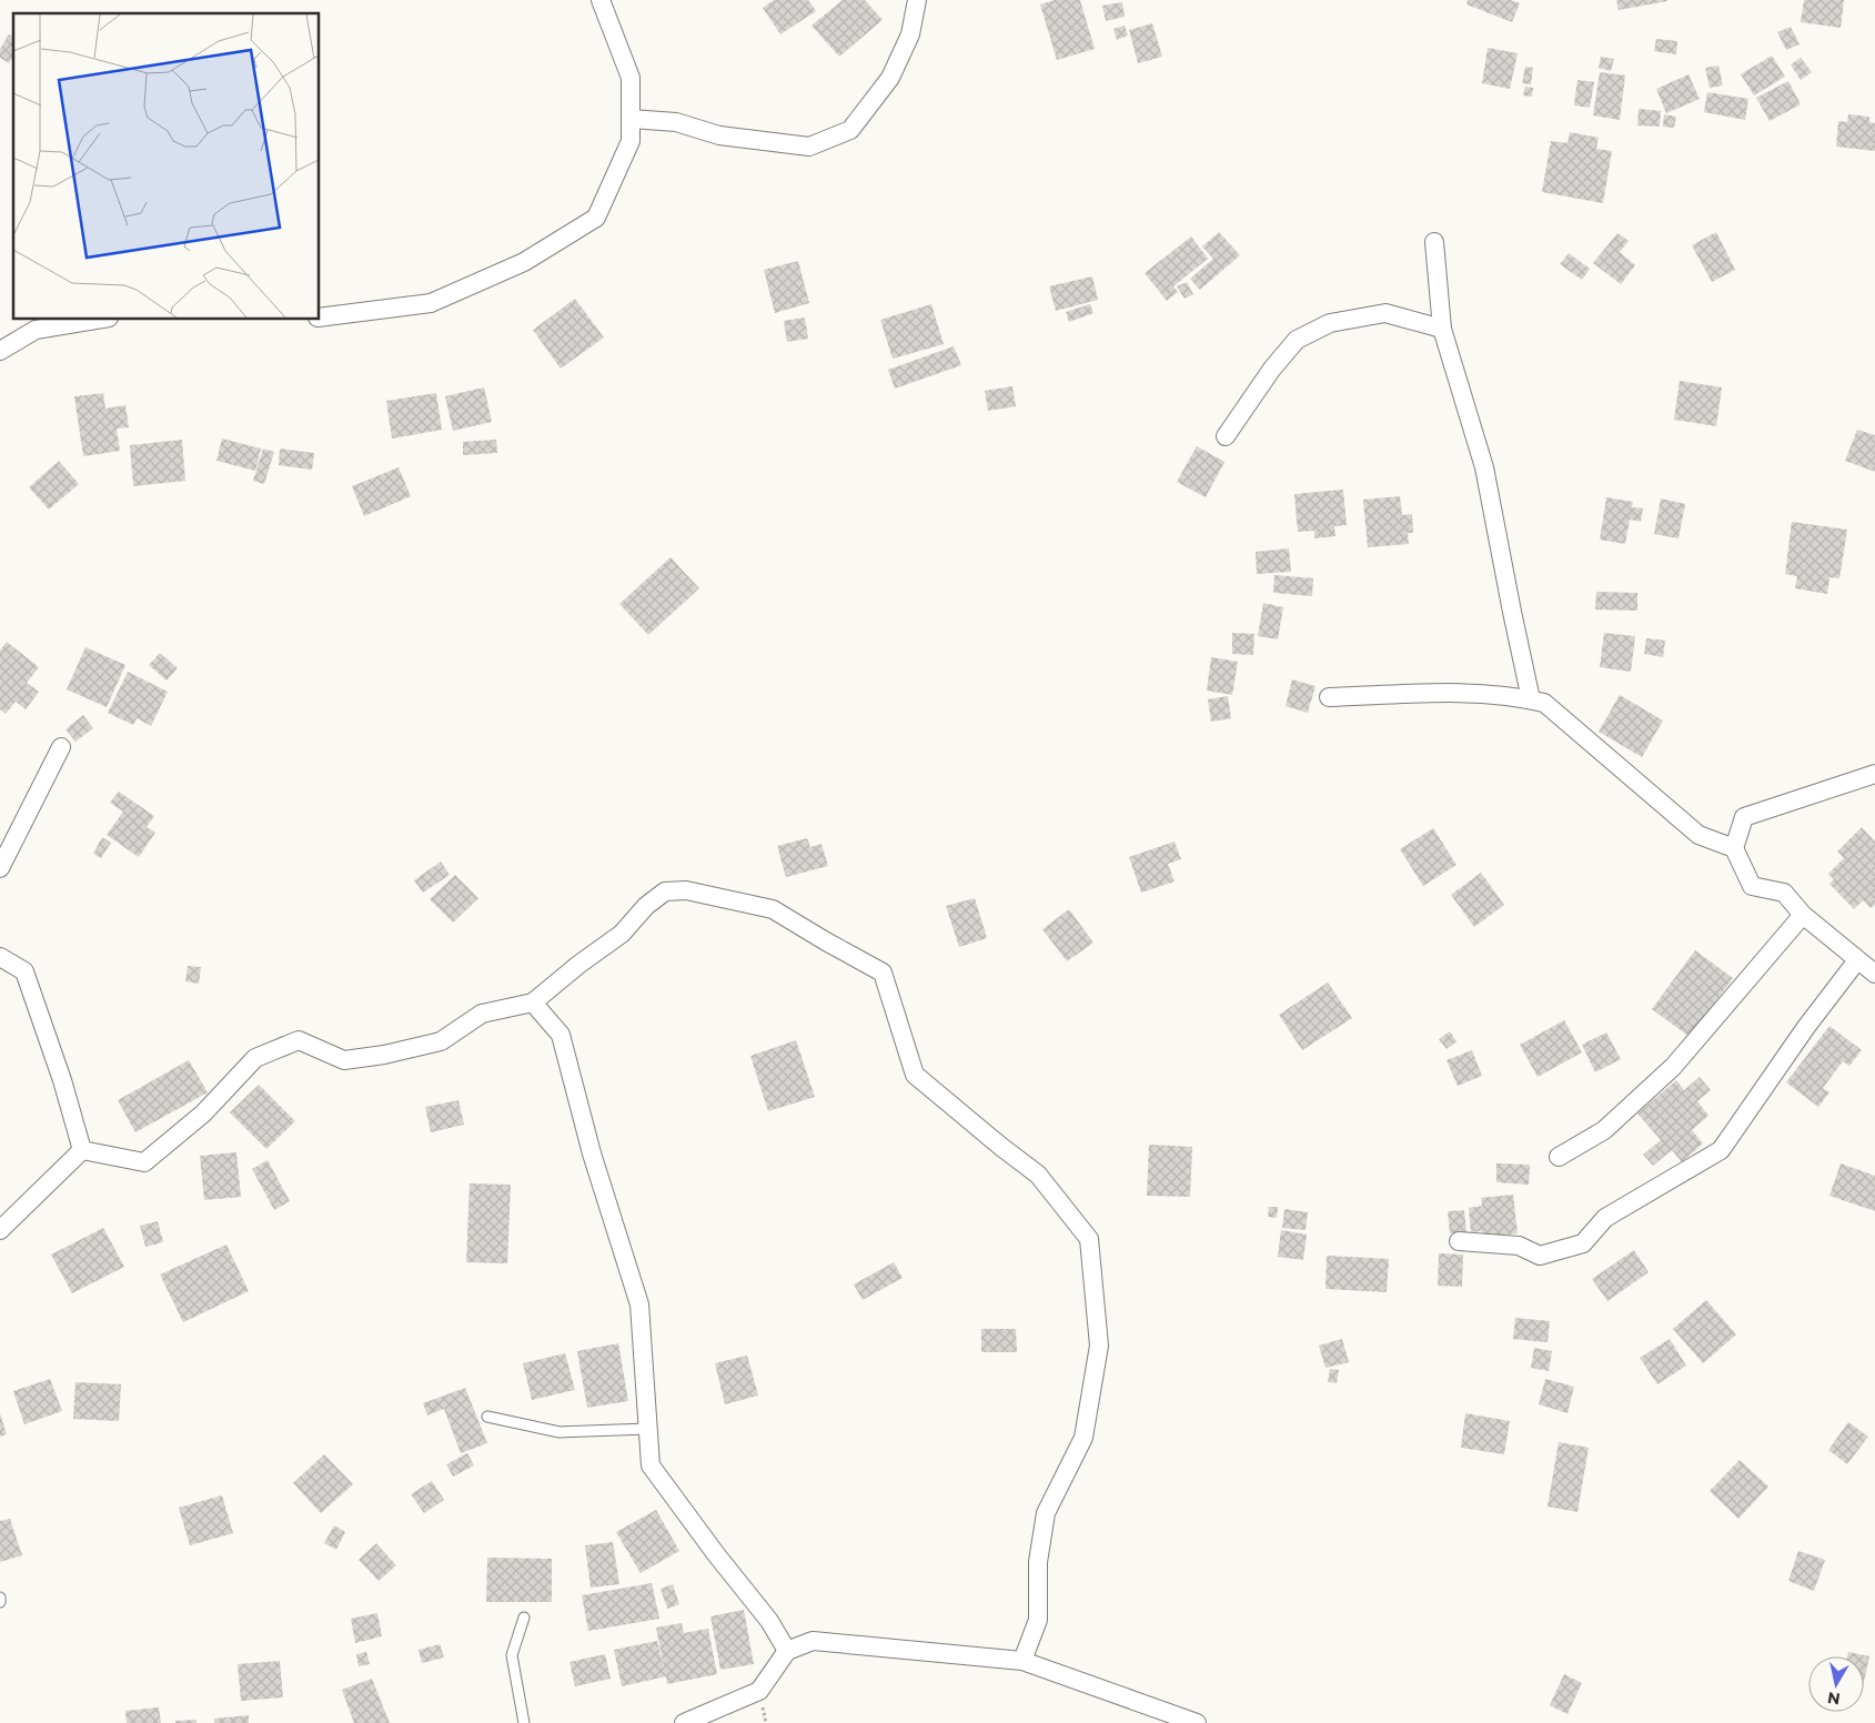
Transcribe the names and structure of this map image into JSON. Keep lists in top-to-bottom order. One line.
{"north":"bottom"}
